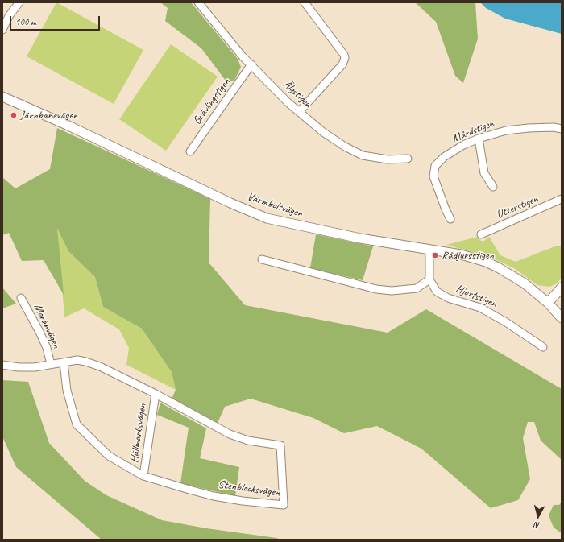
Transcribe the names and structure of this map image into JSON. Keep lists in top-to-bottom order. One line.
{"streets":{"street":["Älgstigen","Grävlingstigen","Mårdstigen","Värmbolsvägen","Utterstigen","Hjortstigen","Moränvägen","Hällmarksvägen","Stenblocksvägen"]},"crossings":[["Älgstigen","Grävlingstigen"],["Moränvägen","Stenblocksvägen"],["Hällmarksvägen","Stenblocksvägen"]],"places":["Järnbanevägen","Rådjursstigen"],"scale_bar":"100 m","north":"bottom"}
